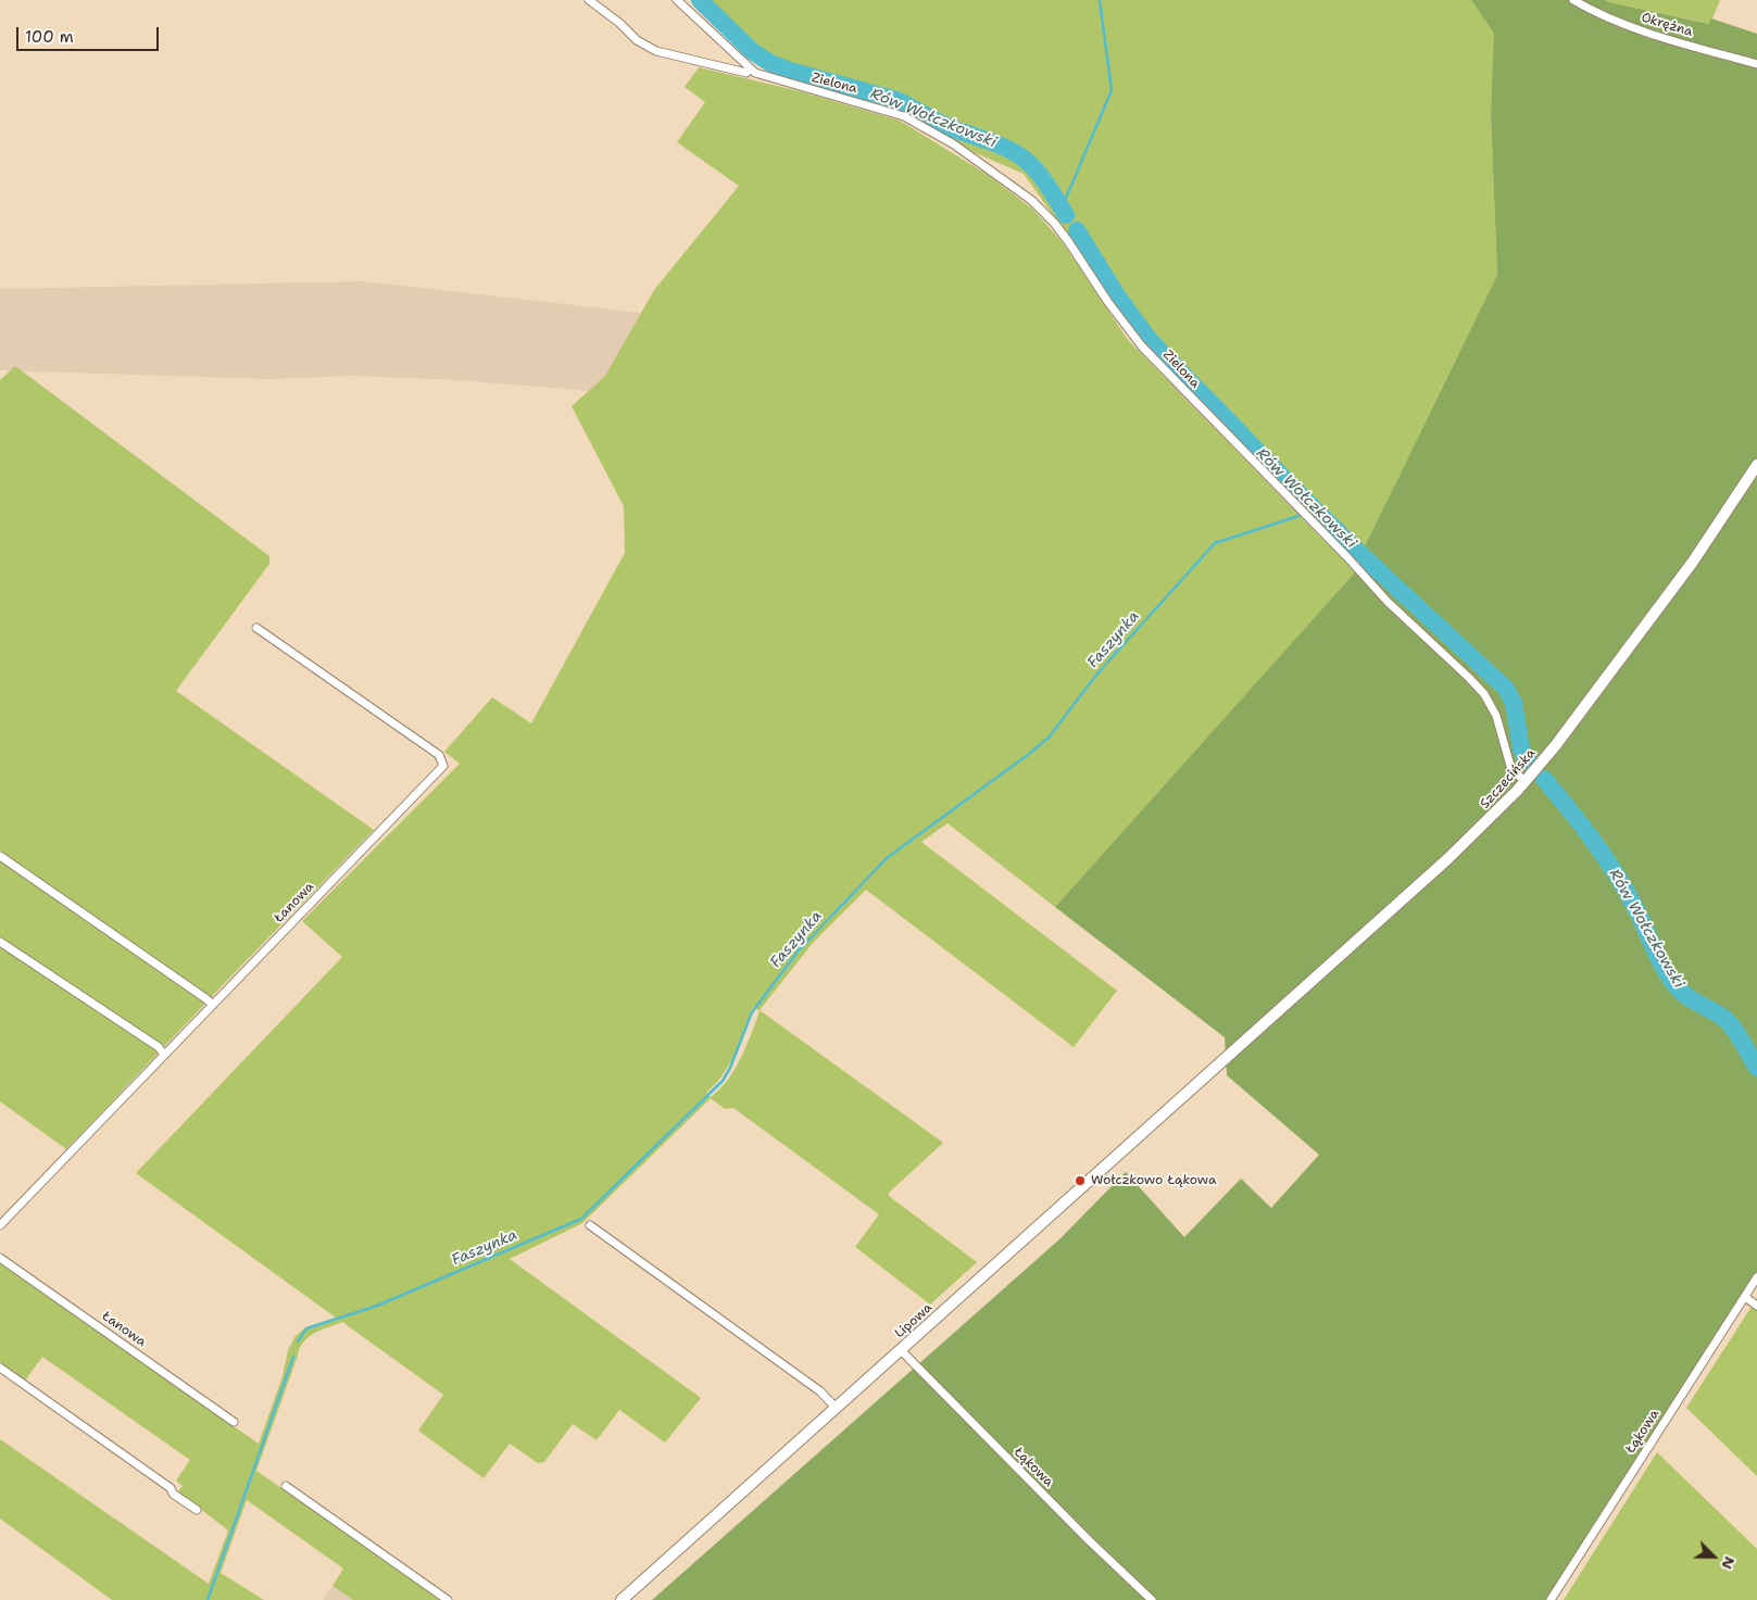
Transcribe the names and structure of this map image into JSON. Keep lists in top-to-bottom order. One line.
{"streets":{"street":["Okrężna","Zielona","Szczecińska","Łanowa","Lipowa","Łąkowa"]},"crossings":[["Zielona","Szczecińska"],["Szczecińska","Lipowa"],["Lipowa","Łąkowa"]],"water":["Rów Wołczkowski","Faszynka"],"places":["Wołczkowo Łąkowa"],"scale_bar":"100 m","north":"bottom right"}
